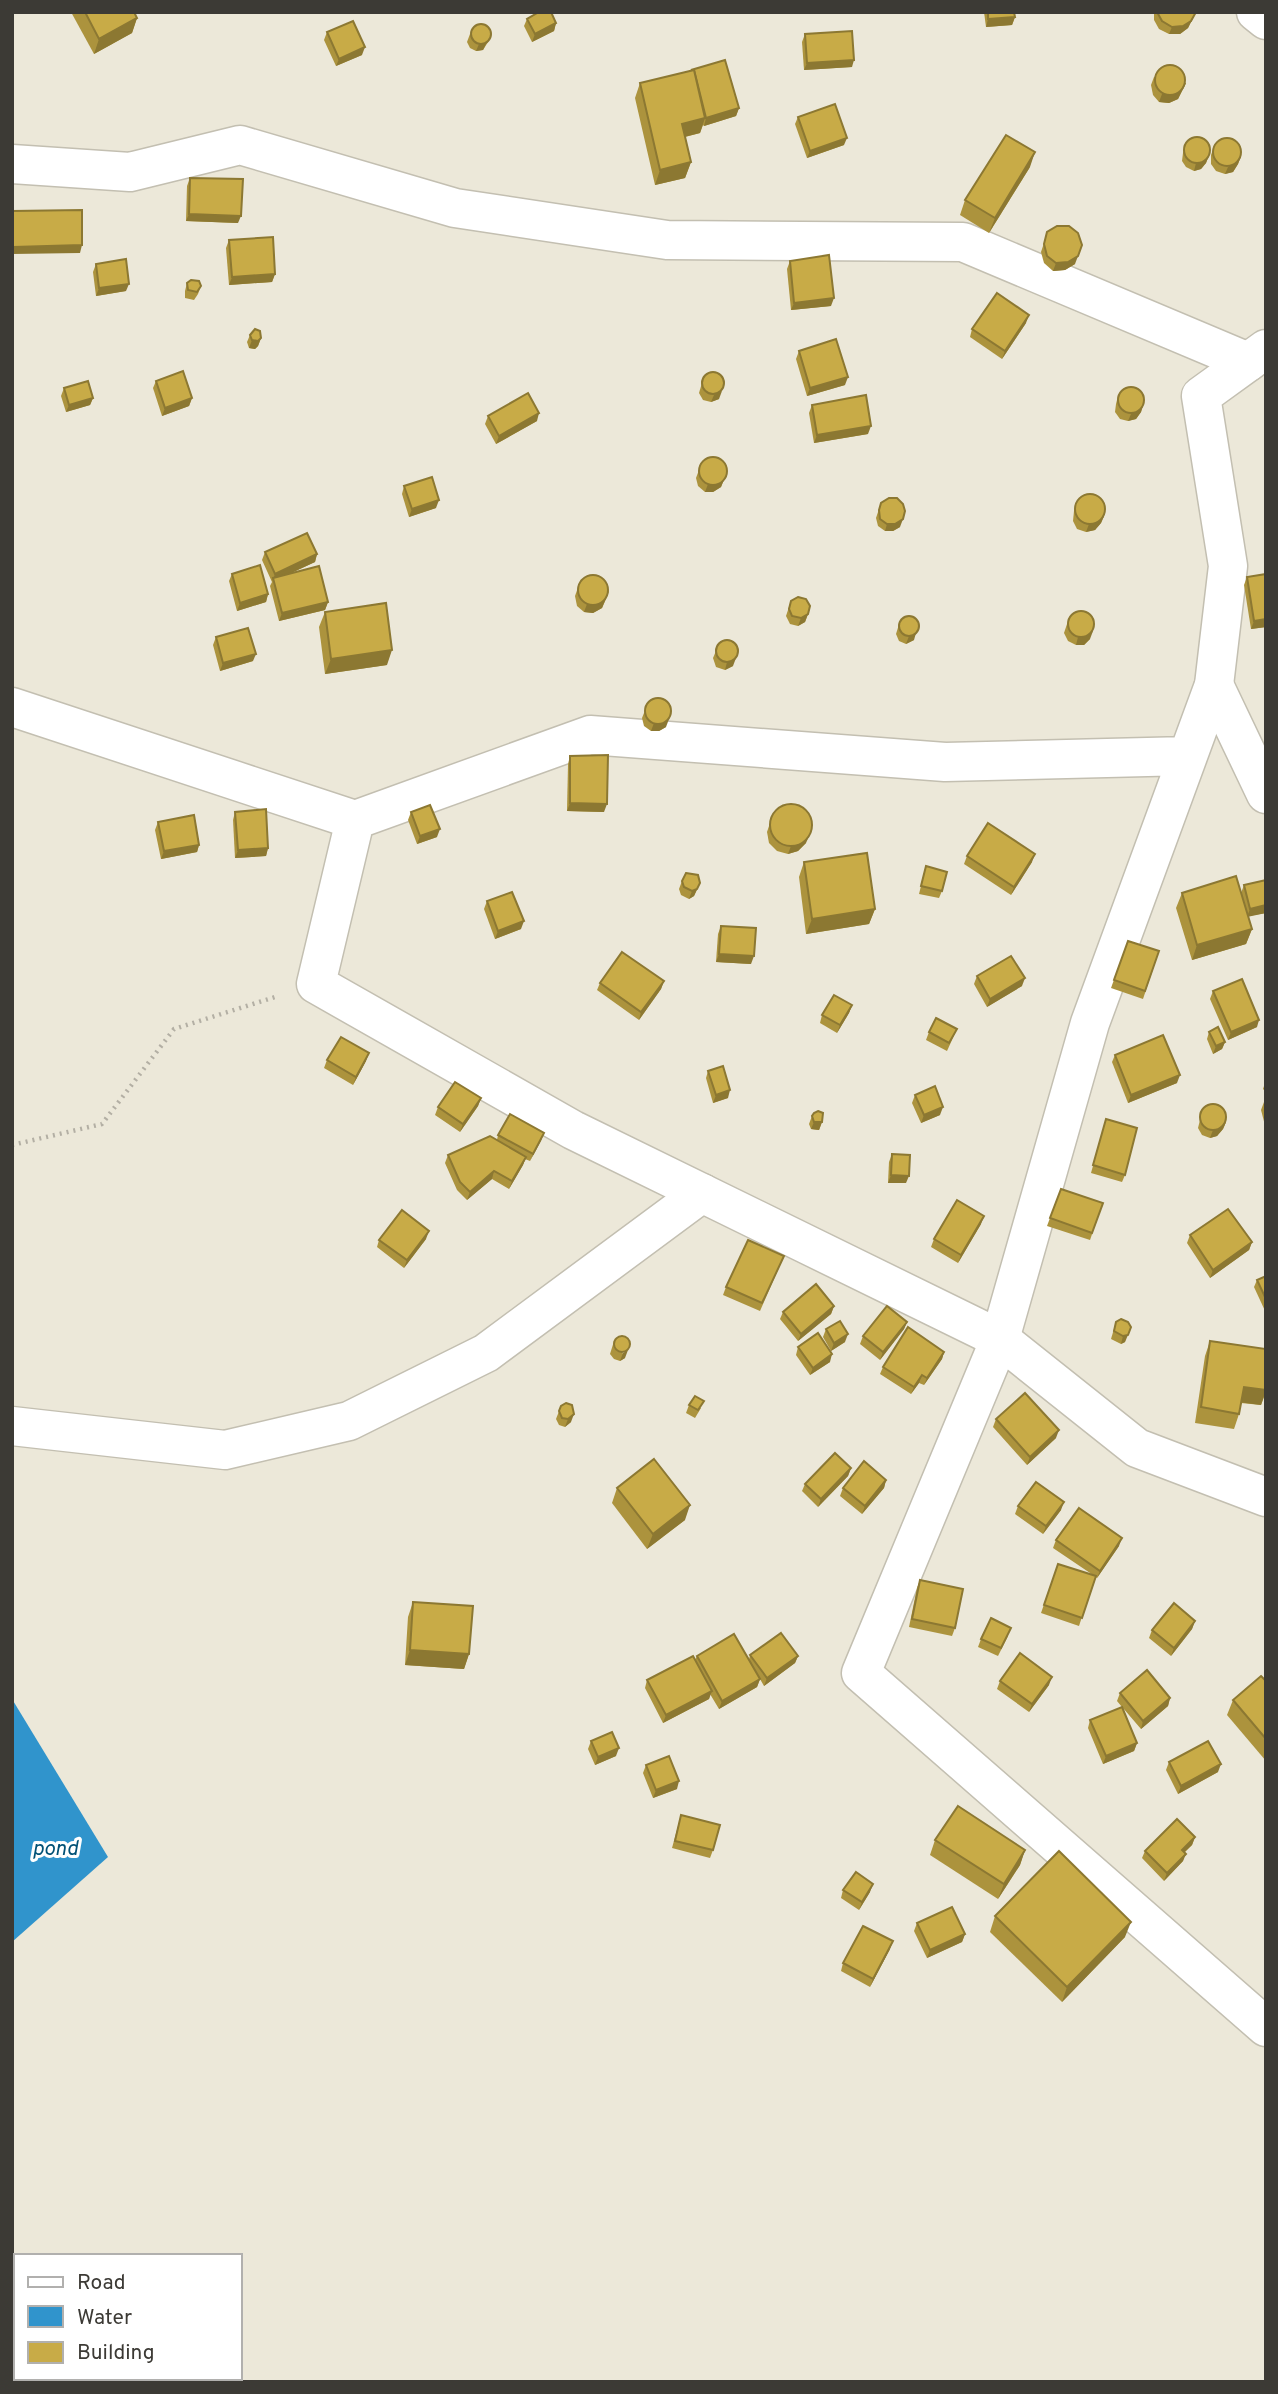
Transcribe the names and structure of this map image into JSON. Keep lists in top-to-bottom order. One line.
{"water":["pond"],"legend":["Road","Water","Building"]}
